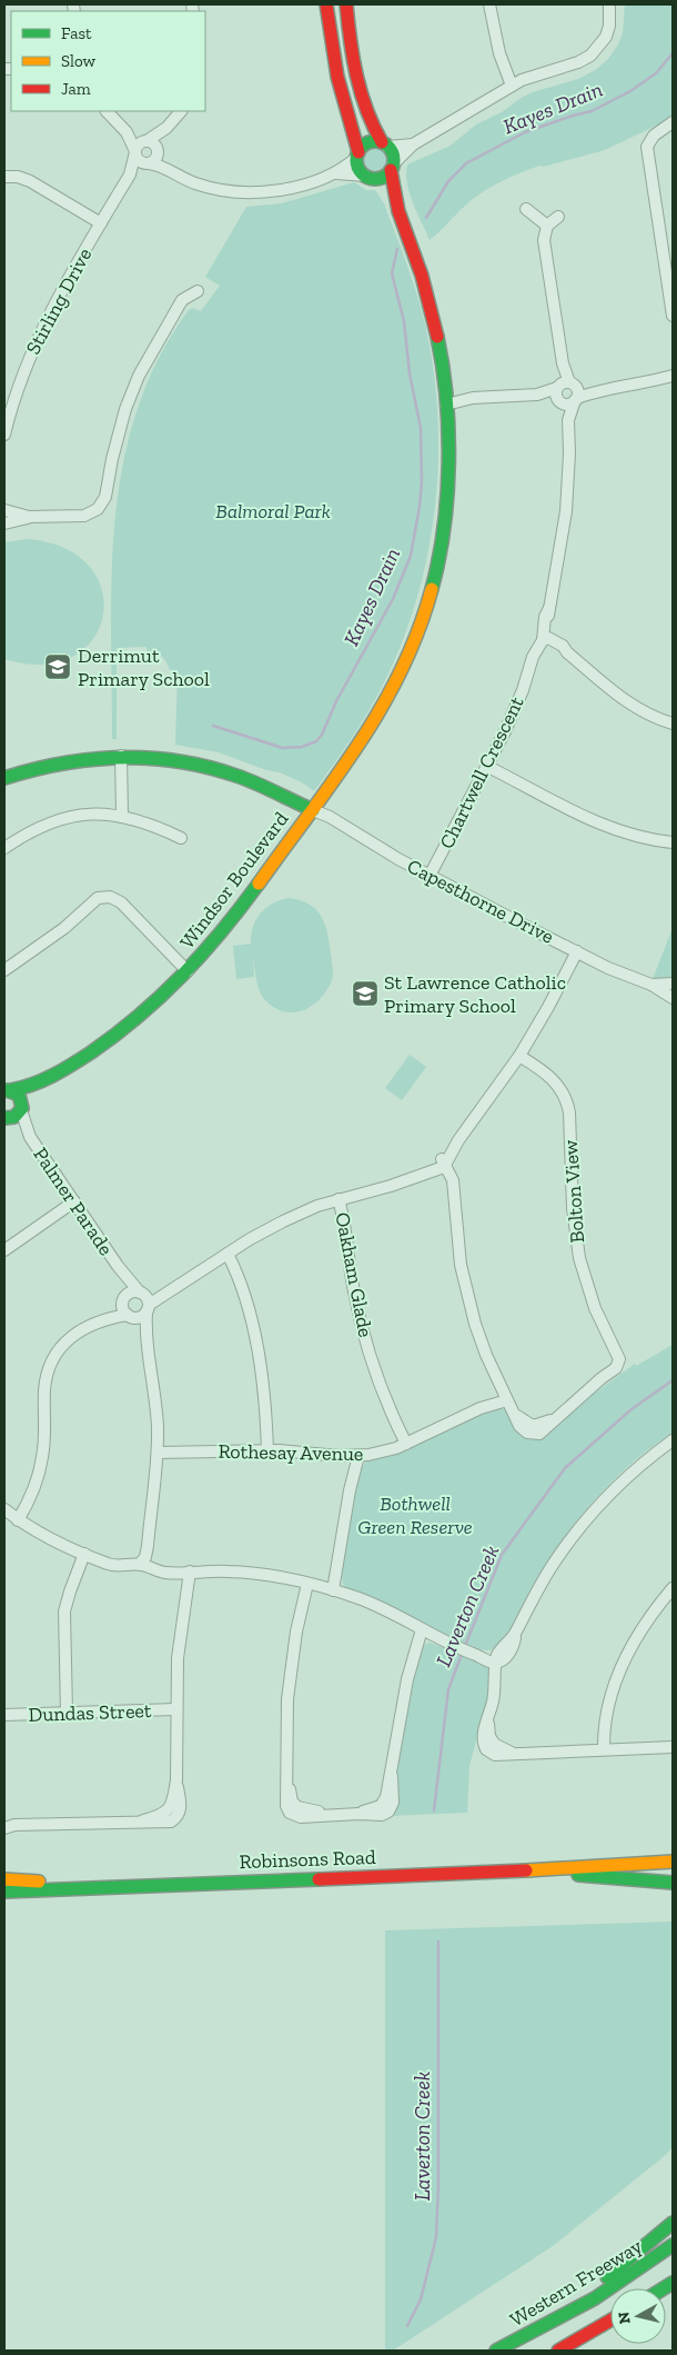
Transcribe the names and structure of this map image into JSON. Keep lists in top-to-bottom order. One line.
{"streets":{"main road":["Windsor Boulevard","Robinsons Road","Western Freeway"],"street":["Stirling Drive","Chartwell Crescent","Capesthorne Drive","Bolton View","Palmer Parade","Oakham Glade","Rothesay Avenue","Dundas Street"]},"crossings":[["Chartwell Crescent","Capesthorne Drive"],["Windsor Boulevard","Capesthorne Drive"],["Windsor Boulevard","Palmer Parade"],["Bolton View","Rothesay Avenue"],["Oakham Glade","Rothesay Avenue"]],"water":["Kayes Drain","Laverton Creek"],"parks":["Balmoral Park","Bothwell Green Reserve"],"places":{"school or university":["Derrimut Primary School","St Lawrence Catholic Primary School"]},"legend":["Fast","Slow","Jam"],"north":"left"}
